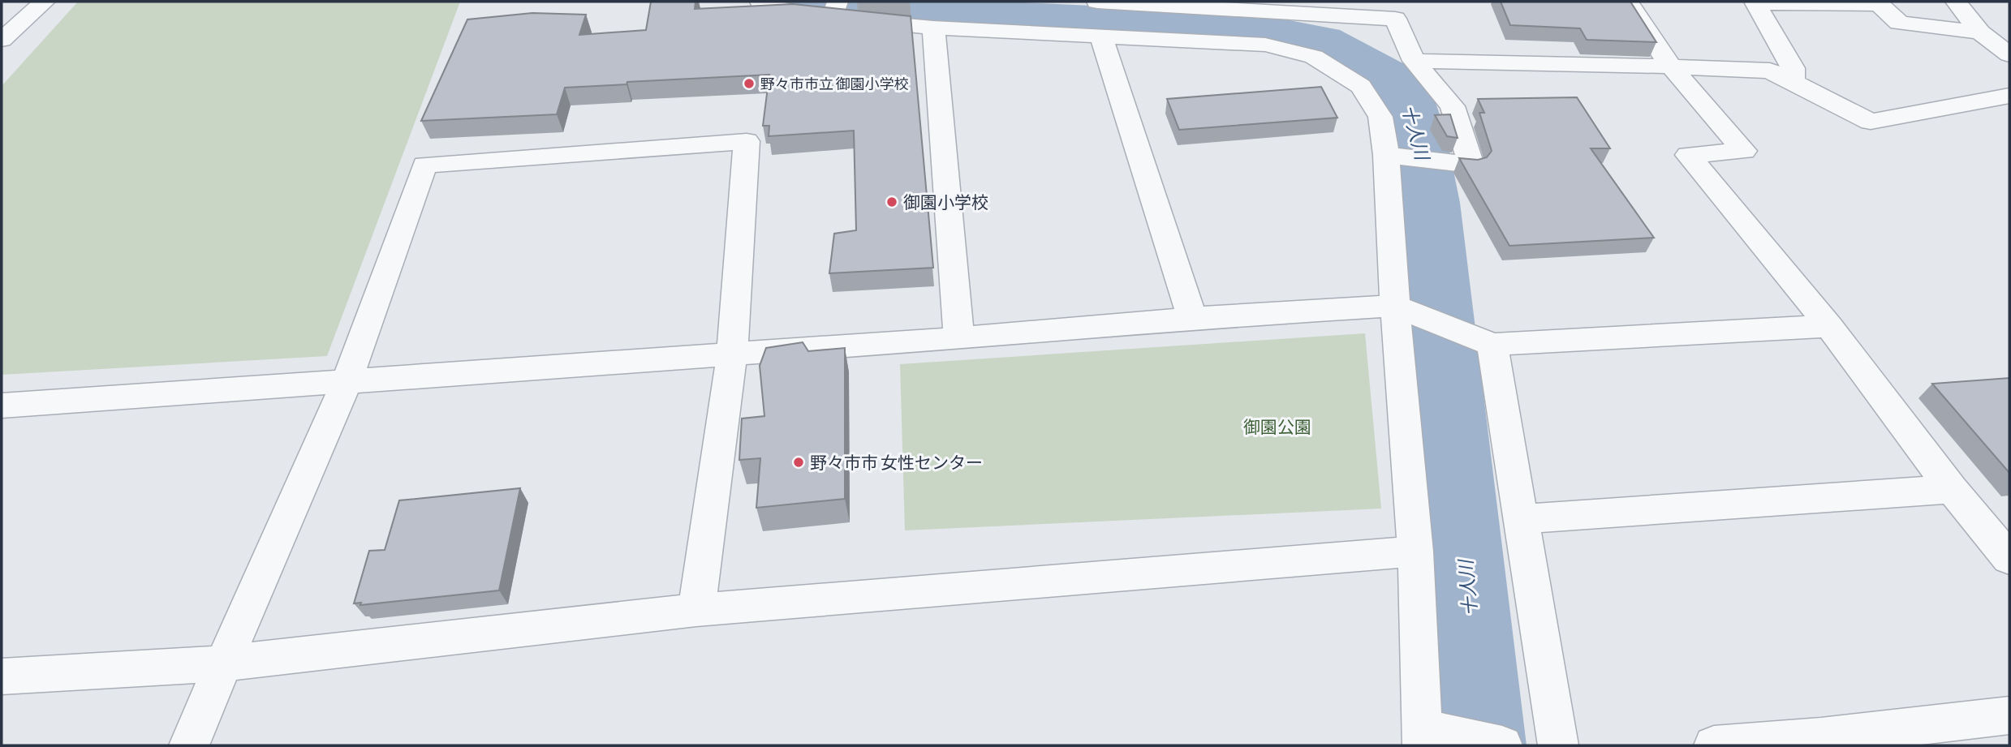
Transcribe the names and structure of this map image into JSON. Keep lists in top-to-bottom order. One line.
{"water":["十人川"],"parks":["御園公園"],"places":["野々市市立 御園小学校","御園小学校","野々市市 女性センター"]}
